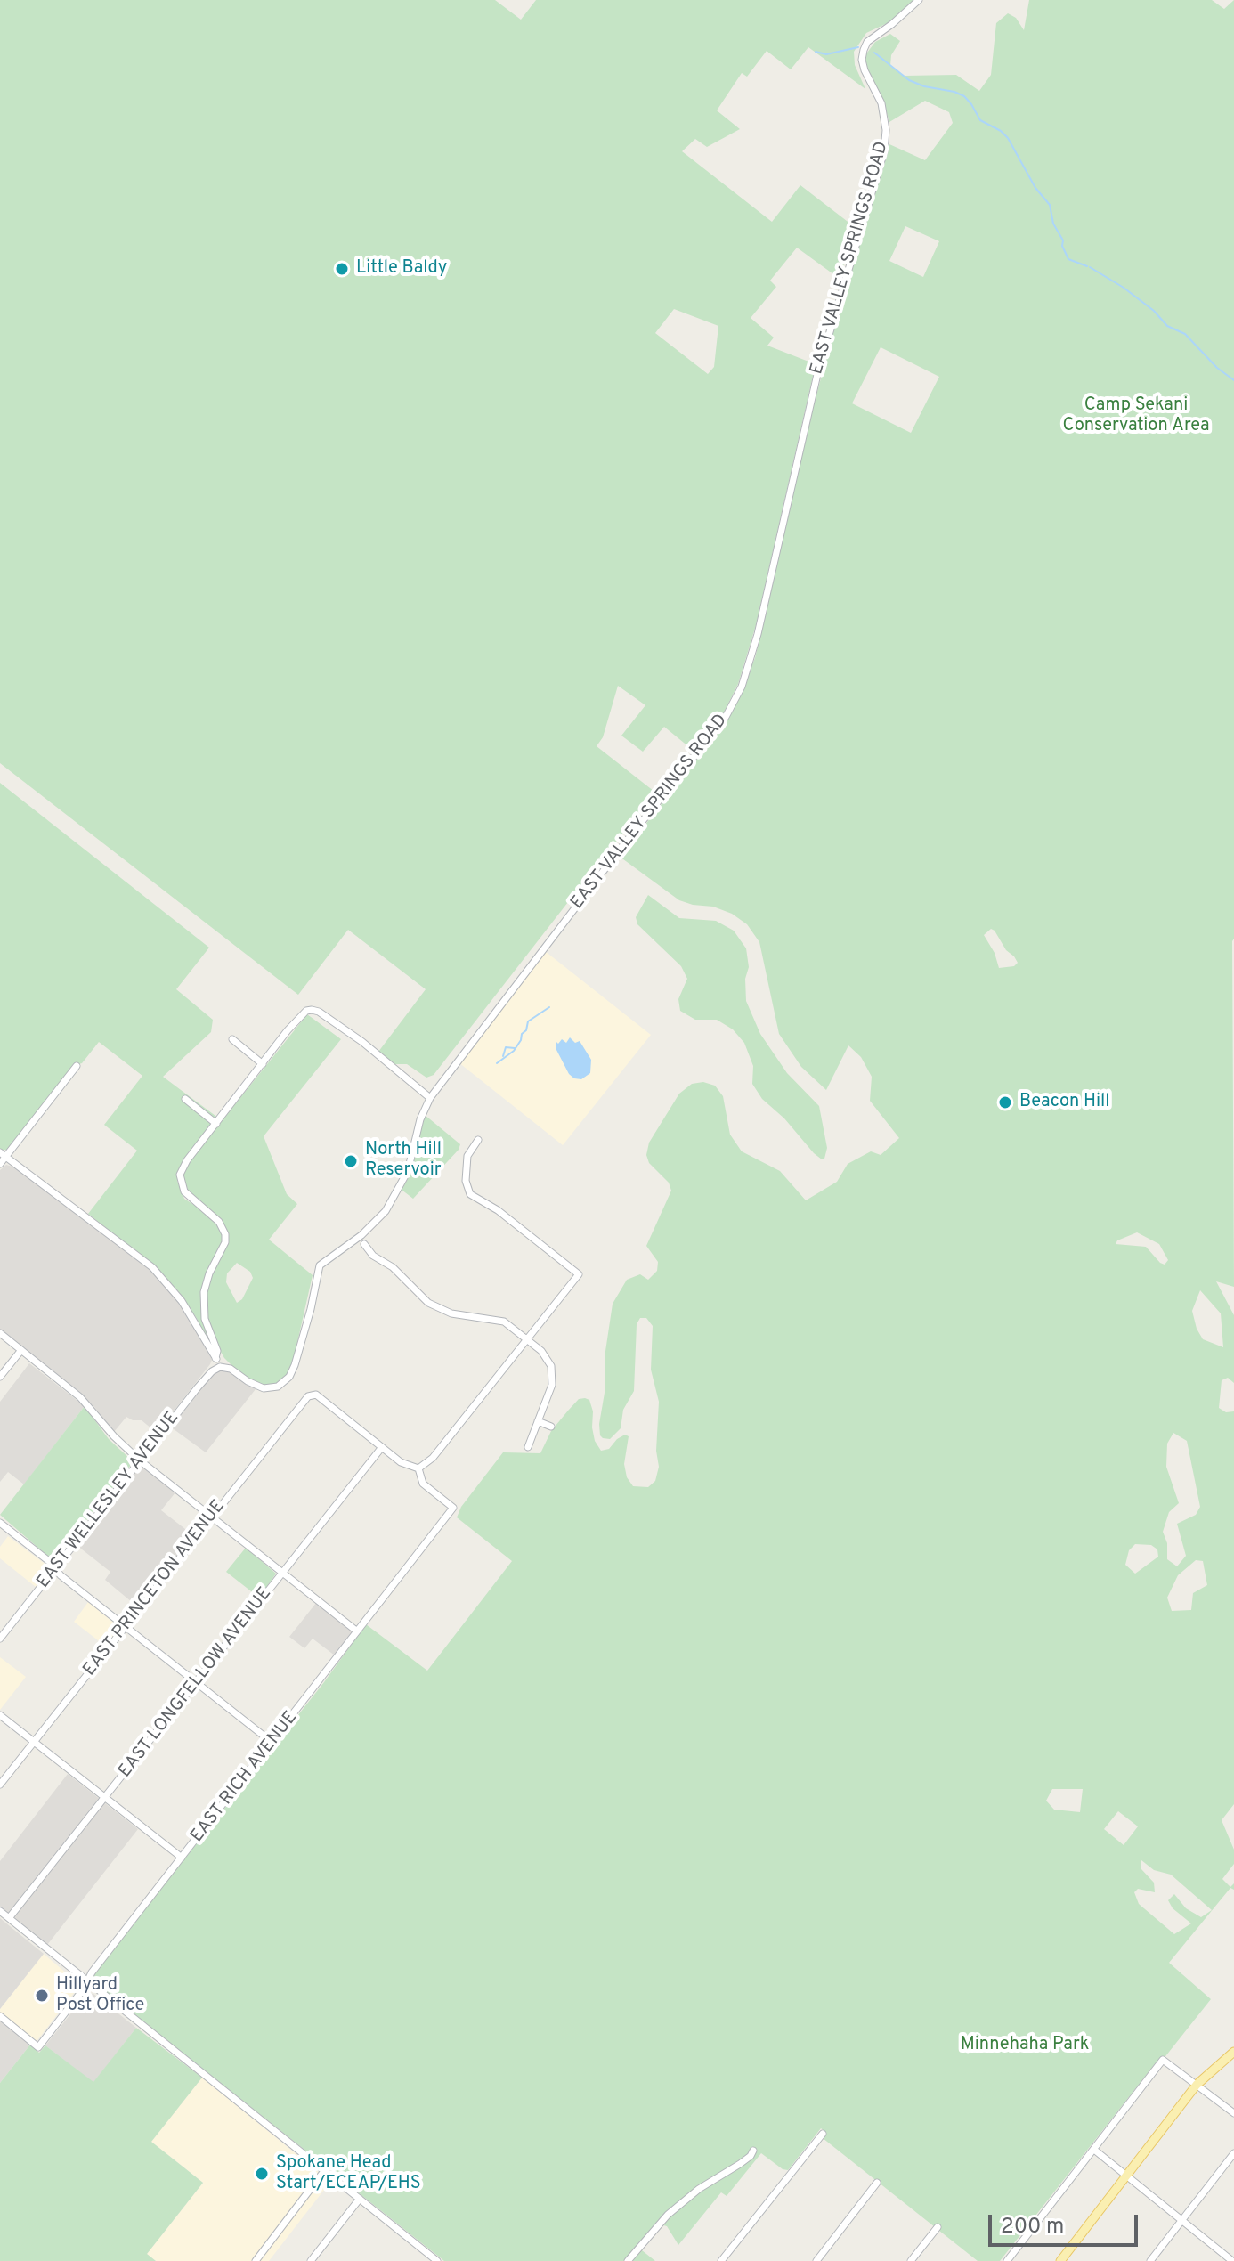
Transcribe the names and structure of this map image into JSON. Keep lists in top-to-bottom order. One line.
{"streets":{"street":["EAST VALLEY SPRINGS ROAD","EAST WELLESLEY AVENUE","EAST PRINCETON AVENUE","EAST LONGFELLOW AVENUE","EAST RICH AVENUE"]},"crossings":[["EAST VALLEY SPRINGS ROAD","EAST WELLESLEY AVENUE"],["EAST PRINCETON AVENUE","EAST LONGFELLOW AVENUE"]],"parks":["Camp Sekani Conservation Area","Minnehaha Park"],"places":["Little Baldy","Beacon Hill","North Hill Reservoir","Hillyard Post Office","Spokane Head Start/ECEAP/EHS"],"scale_bar":"200 m"}
